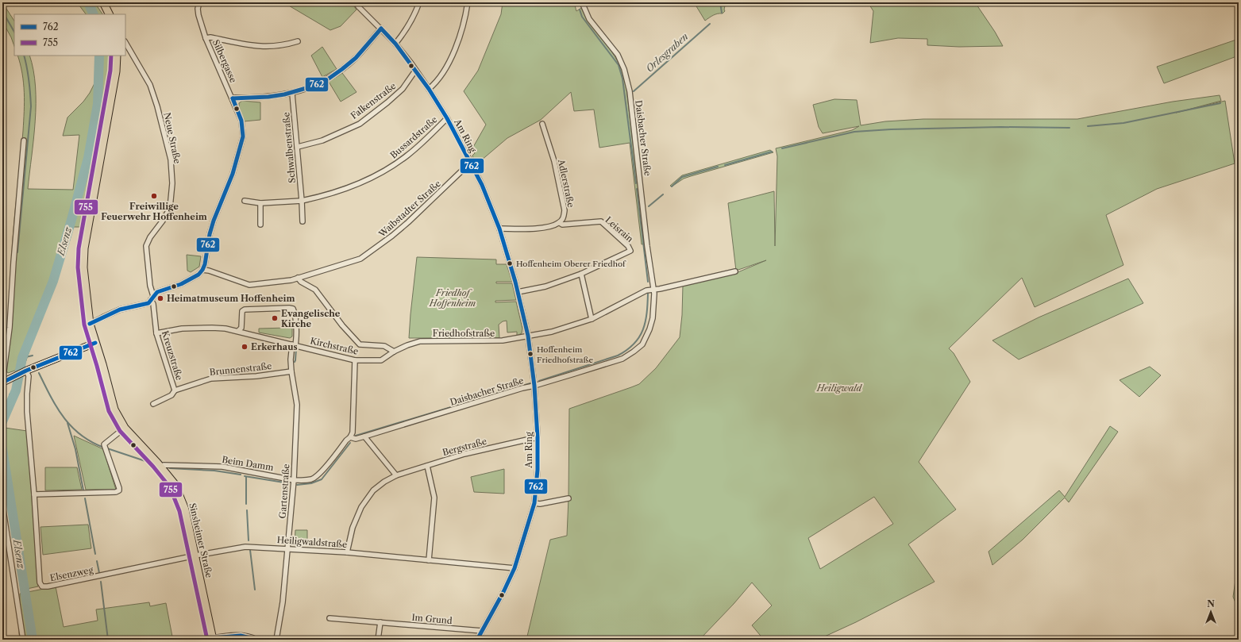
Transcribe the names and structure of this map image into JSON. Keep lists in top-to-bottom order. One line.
{"streets":{"main road":["Sinsheimer Straße"],"street":["Silbergasse","Falkenstraße","Am Ring","Bussardstraße","Neue Straße","Daisbacher Straße","Schwalbenstraße","Adlerstraße","Waibstadter Straße","Leisrain","Friedhofstraße","Kirchstraße","Kreuzstraße","Brunnenstraße","Bergstraße","Beim Damm","Gartenstraße","Heiligwaldstraße","Elsenzweg","Im Grund"]},"crossings":[["Silbergasse","Waibstadter Straße"],["Falkenstraße","Am Ring"],["Falkenstraße","Schwalbenstraße"],["Am Ring","Bussardstraße"],["Am Ring","Daisbacher Straße"],["Am Ring","Waibstadter Straße"],["Am Ring","Friedhofstraße"],["Am Ring","Bergstraße"],["Am Ring","Heiligwaldstraße"],["Am Ring","Im Grund"],["Bussardstraße","Schwalbenstraße"],["Neue Straße","Kreuzstraße"],["Daisbacher Straße","Friedhofstraße"],["Daisbacher Straße","Beim Damm"],["Adlerstraße","Leisrain"],["Friedhofstraße","Kirchstraße"],["Kirchstraße","Kreuzstraße"],["Kirchstraße","Gartenstraße"],["Kreuzstraße","Brunnenstraße"],["Brunnenstraße","Gartenstraße"],["Bergstraße","Heiligwaldstraße"],["Beim Damm","Gartenstraße"],["Beim Damm","Sinsheimer Straße"],["Gartenstraße","Heiligwaldstraße"],["Sinsheimer Straße","Heiligwaldstraße"],["Sinsheimer Straße","Elsenzweg"],["Heiligwaldstraße","Elsenzweg"]],"water":["Orlesgraben","Elsenz"],"parks":["Friedhof Hoffenheim","Heiligwald"],"places":["Freiwillige Feuerwehr Hoffenheim","Hoffenheim Oberer Friedhof","Heimatmuseum Hoffenheim","Evangelische Kirche","Erkerhaus","Hoffenheim Friedhofstraße"],"lines":["transit line 762","transit line 755"],"legend":["762","755"],"north":"top"}
